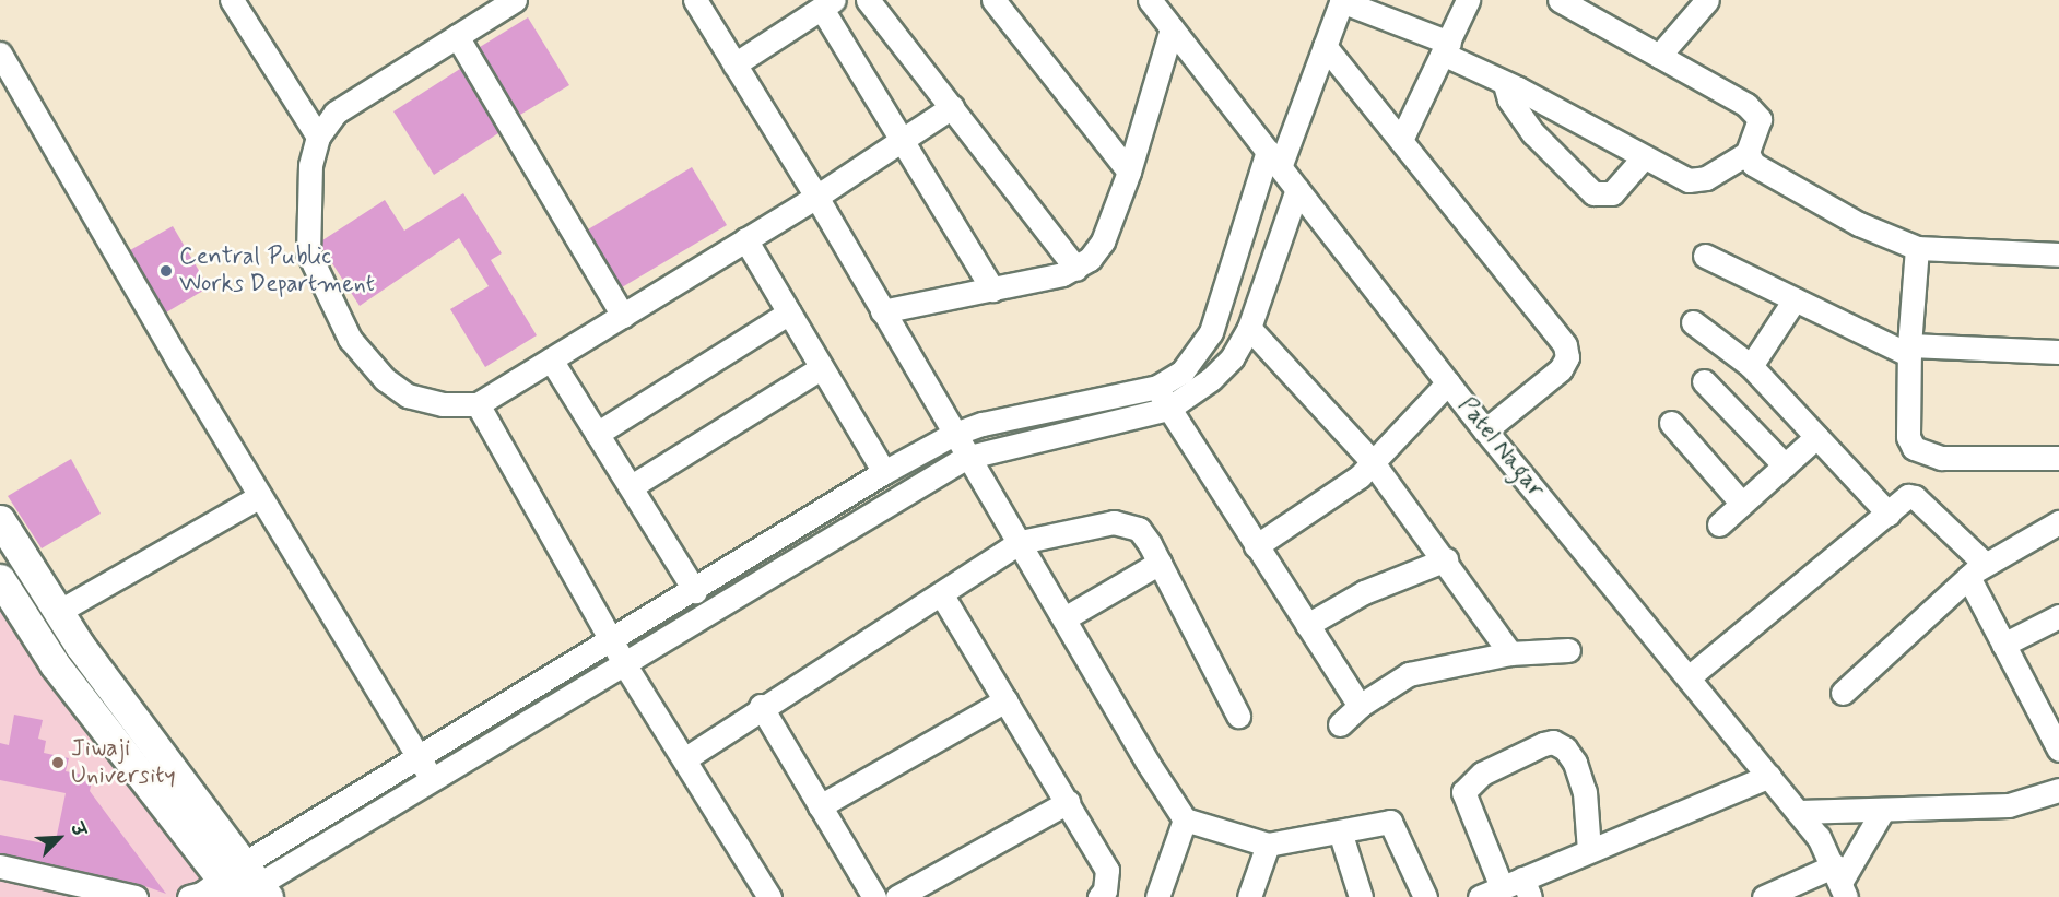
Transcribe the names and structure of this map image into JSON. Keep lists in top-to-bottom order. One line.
{"streets":{"street":["Patel Nagar"]},"places":["Central Public Works Department","Jiwaji University"],"north":"top right"}
